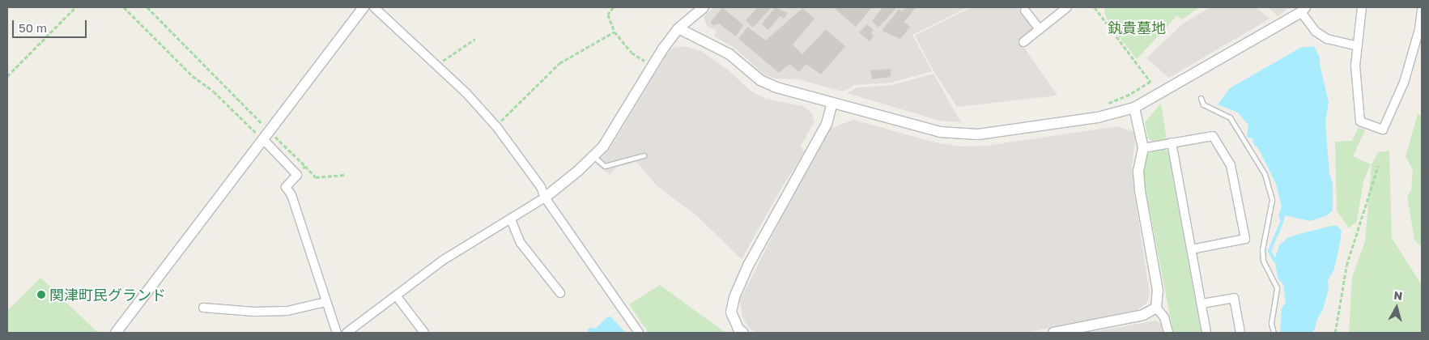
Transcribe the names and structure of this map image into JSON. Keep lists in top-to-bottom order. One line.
{"parks":["釻貴墓地"],"places":["関津町民グランド"],"scale_bar":"50 m","north":"top"}
